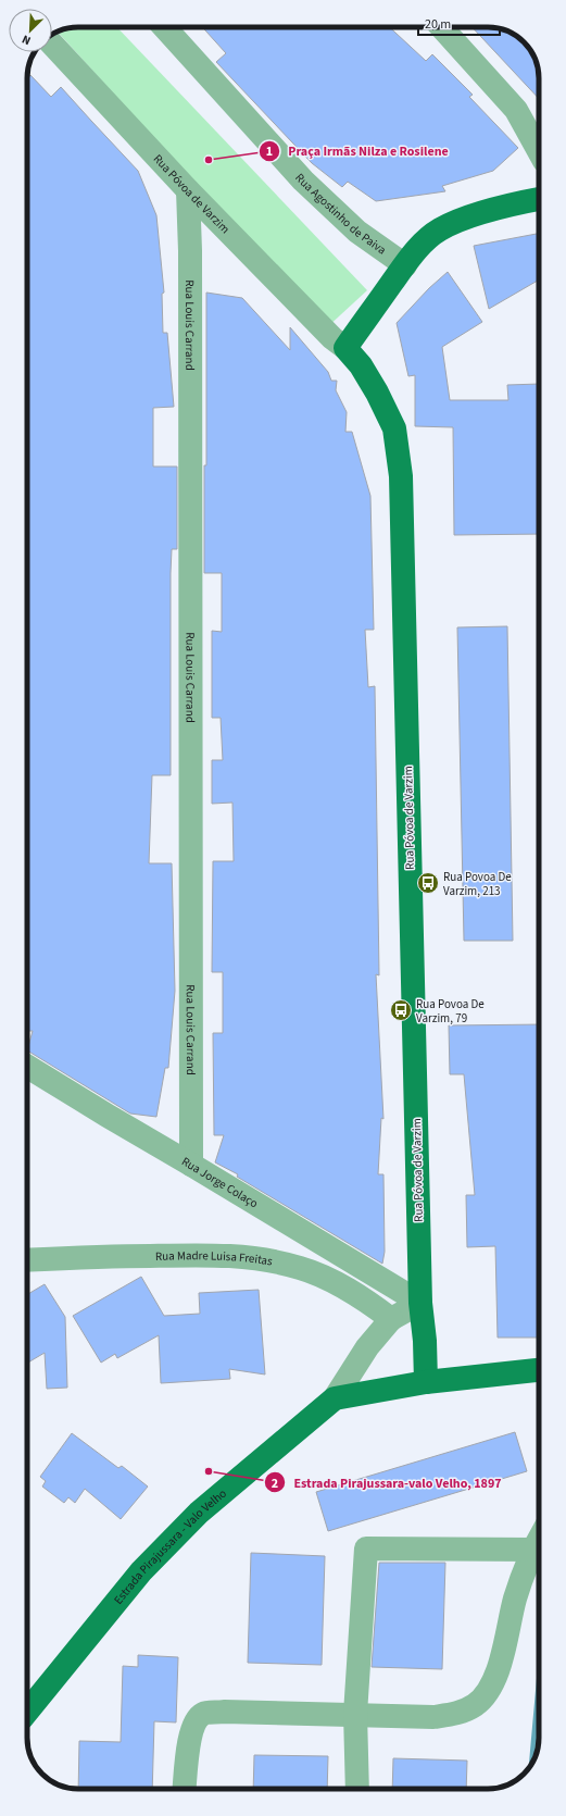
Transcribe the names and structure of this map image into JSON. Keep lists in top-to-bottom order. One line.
{"streets":{"main road":["Rua Póvoa de Varzim","Estrada Pirajussara - Valo Velho"],"street":["Rua Agostinho de Paiva","Rua Louis Carrand","Rua Jorge Colaço","Rua Madre Luisa Freitas"]},"crossings":[["Rua Póvoa de Varzim","Rua Louis Carrand"],["Rua Póvoa de Varzim","Rua Jorge Colaço"],["Rua Louis Carrand","Rua Jorge Colaço"]],"places":{"other":["Praça Irmãs Nilza e Rosilene","Estrada Pirajussara-valo Velho, 1897"],"bus stop":["Rua Povoa De Varzim, 213","Rua Povoa De Varzim, 79"]},"scale_bar":"20 m","north":"bottom left"}
